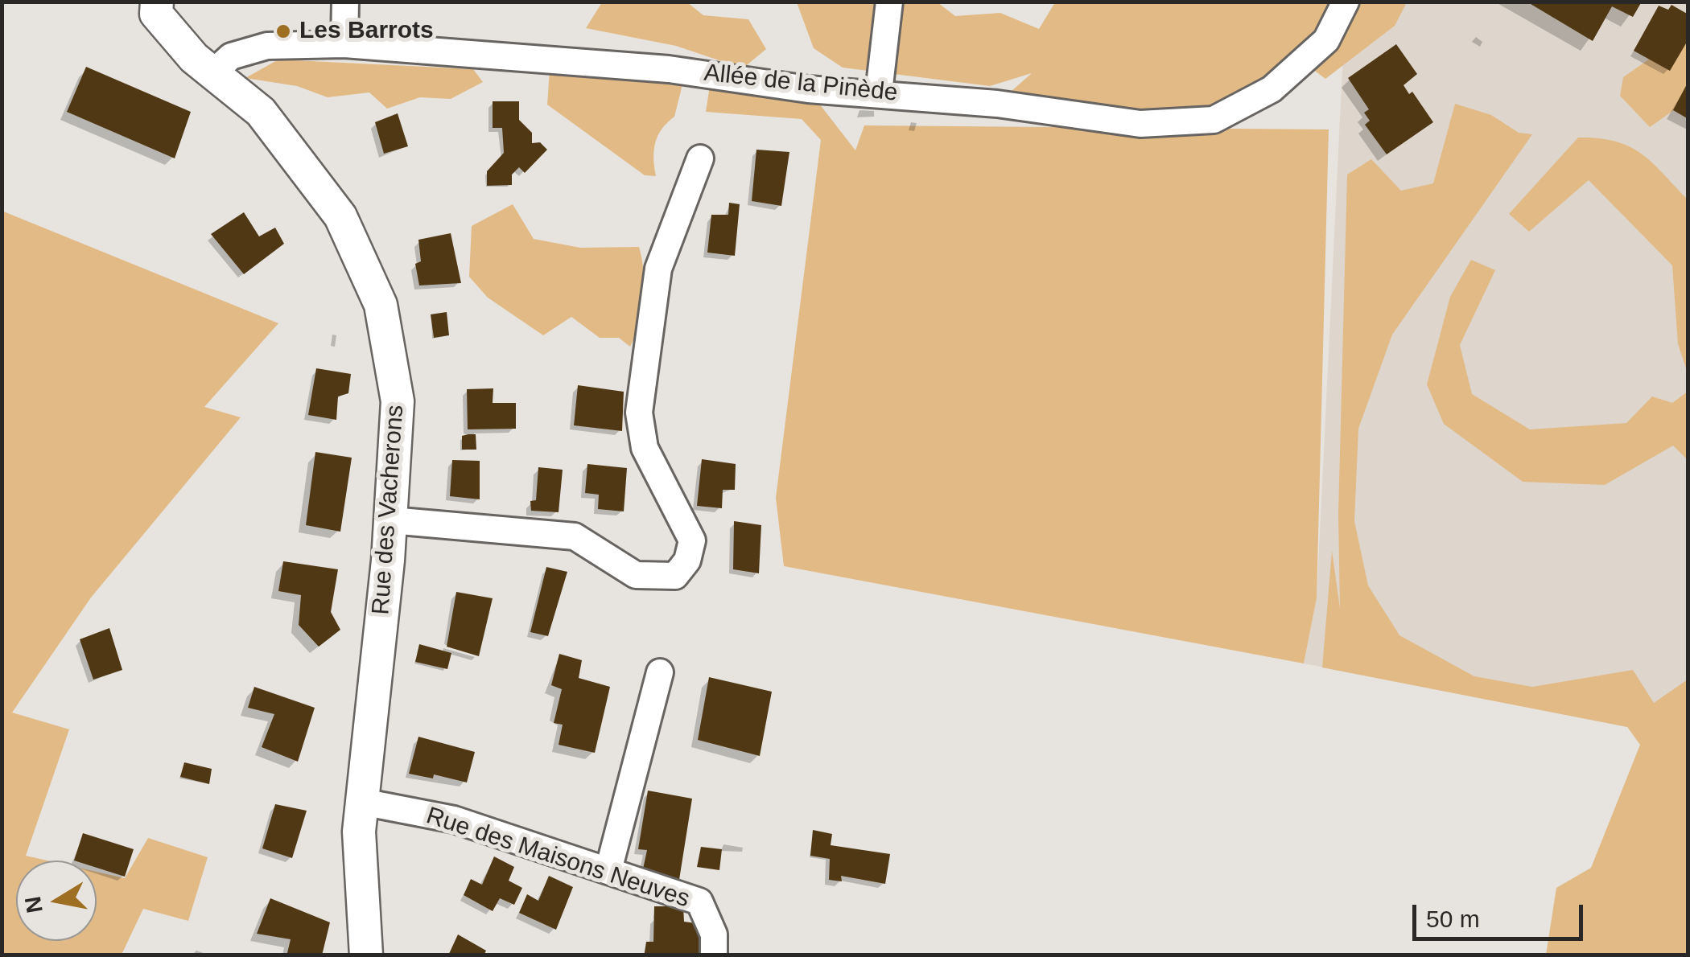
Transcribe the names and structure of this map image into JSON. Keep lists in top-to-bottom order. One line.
{"streets":{"street":["Allée de la Pinède","Rue des Vacherons","Rue des Maisons Neuves"]},"crossings":[["Allée de la Pinède","Rue des Vacherons"],["Rue des Vacherons","Rue des Maisons Neuves"]],"places":["Les Barrots"],"scale_bar":"50 m","north":"left"}
